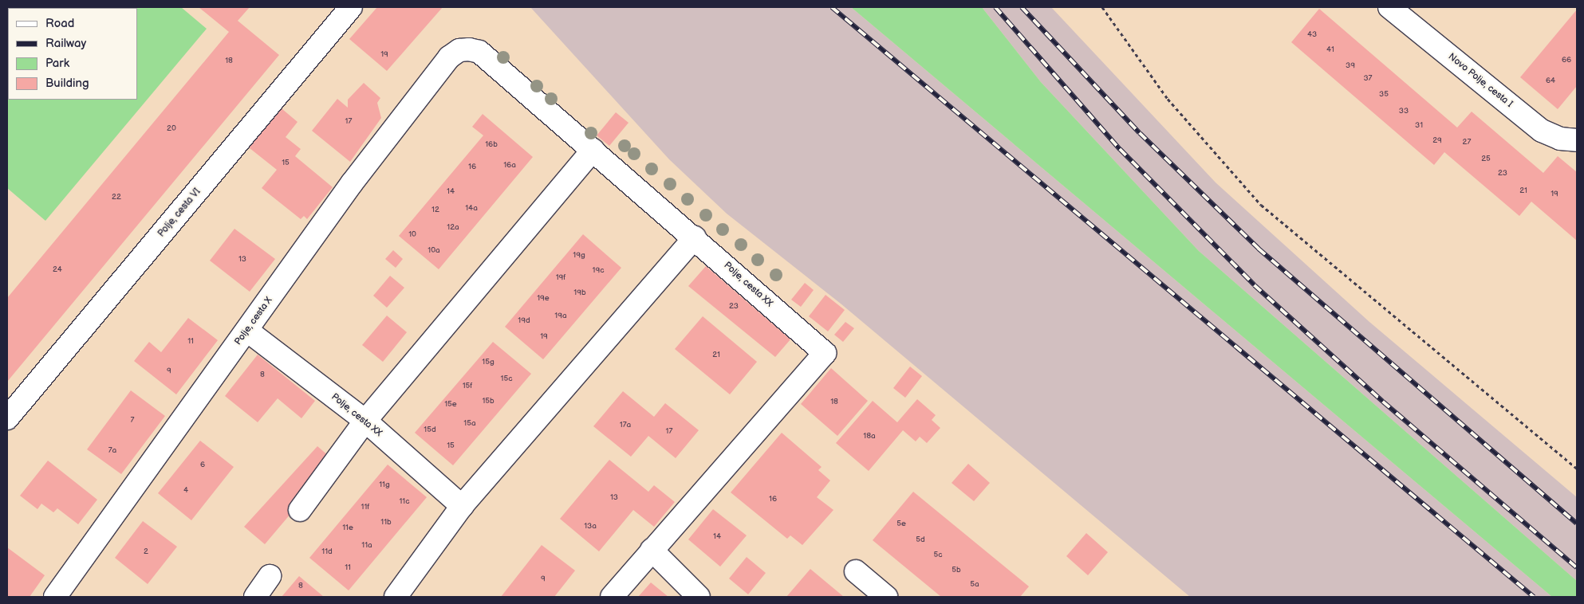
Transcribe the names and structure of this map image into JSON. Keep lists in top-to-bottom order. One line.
{"streets":{"street":["Novo Polje, cesta I","Polje, cesta VI","Polje, cesta XX","Polje, cesta X"]},"crossings":[["Polje, cesta XX","Polje, cesta X"]],"house_numbers":["43","41","19","66","18","39","37","64","35","33","17","31","20","29","27","16b","25","15","16a","16","23","21","14","19","22","14a","12","12a","10","10a","19g","13","24","19c","19f","19b","19e","23","19a","19d","19","11","21","15g","9","8","15c","15f","15b","18","15e","7","15a","17a","15d","17","18a","15","7a","6","11g","4","13","16","11c","11f","11b","5e","13a","11e","14","5d","11a","2","11d","5c","11","5b","9","5a","8"],"legend":["Road","Railway","Park","Building"]}
